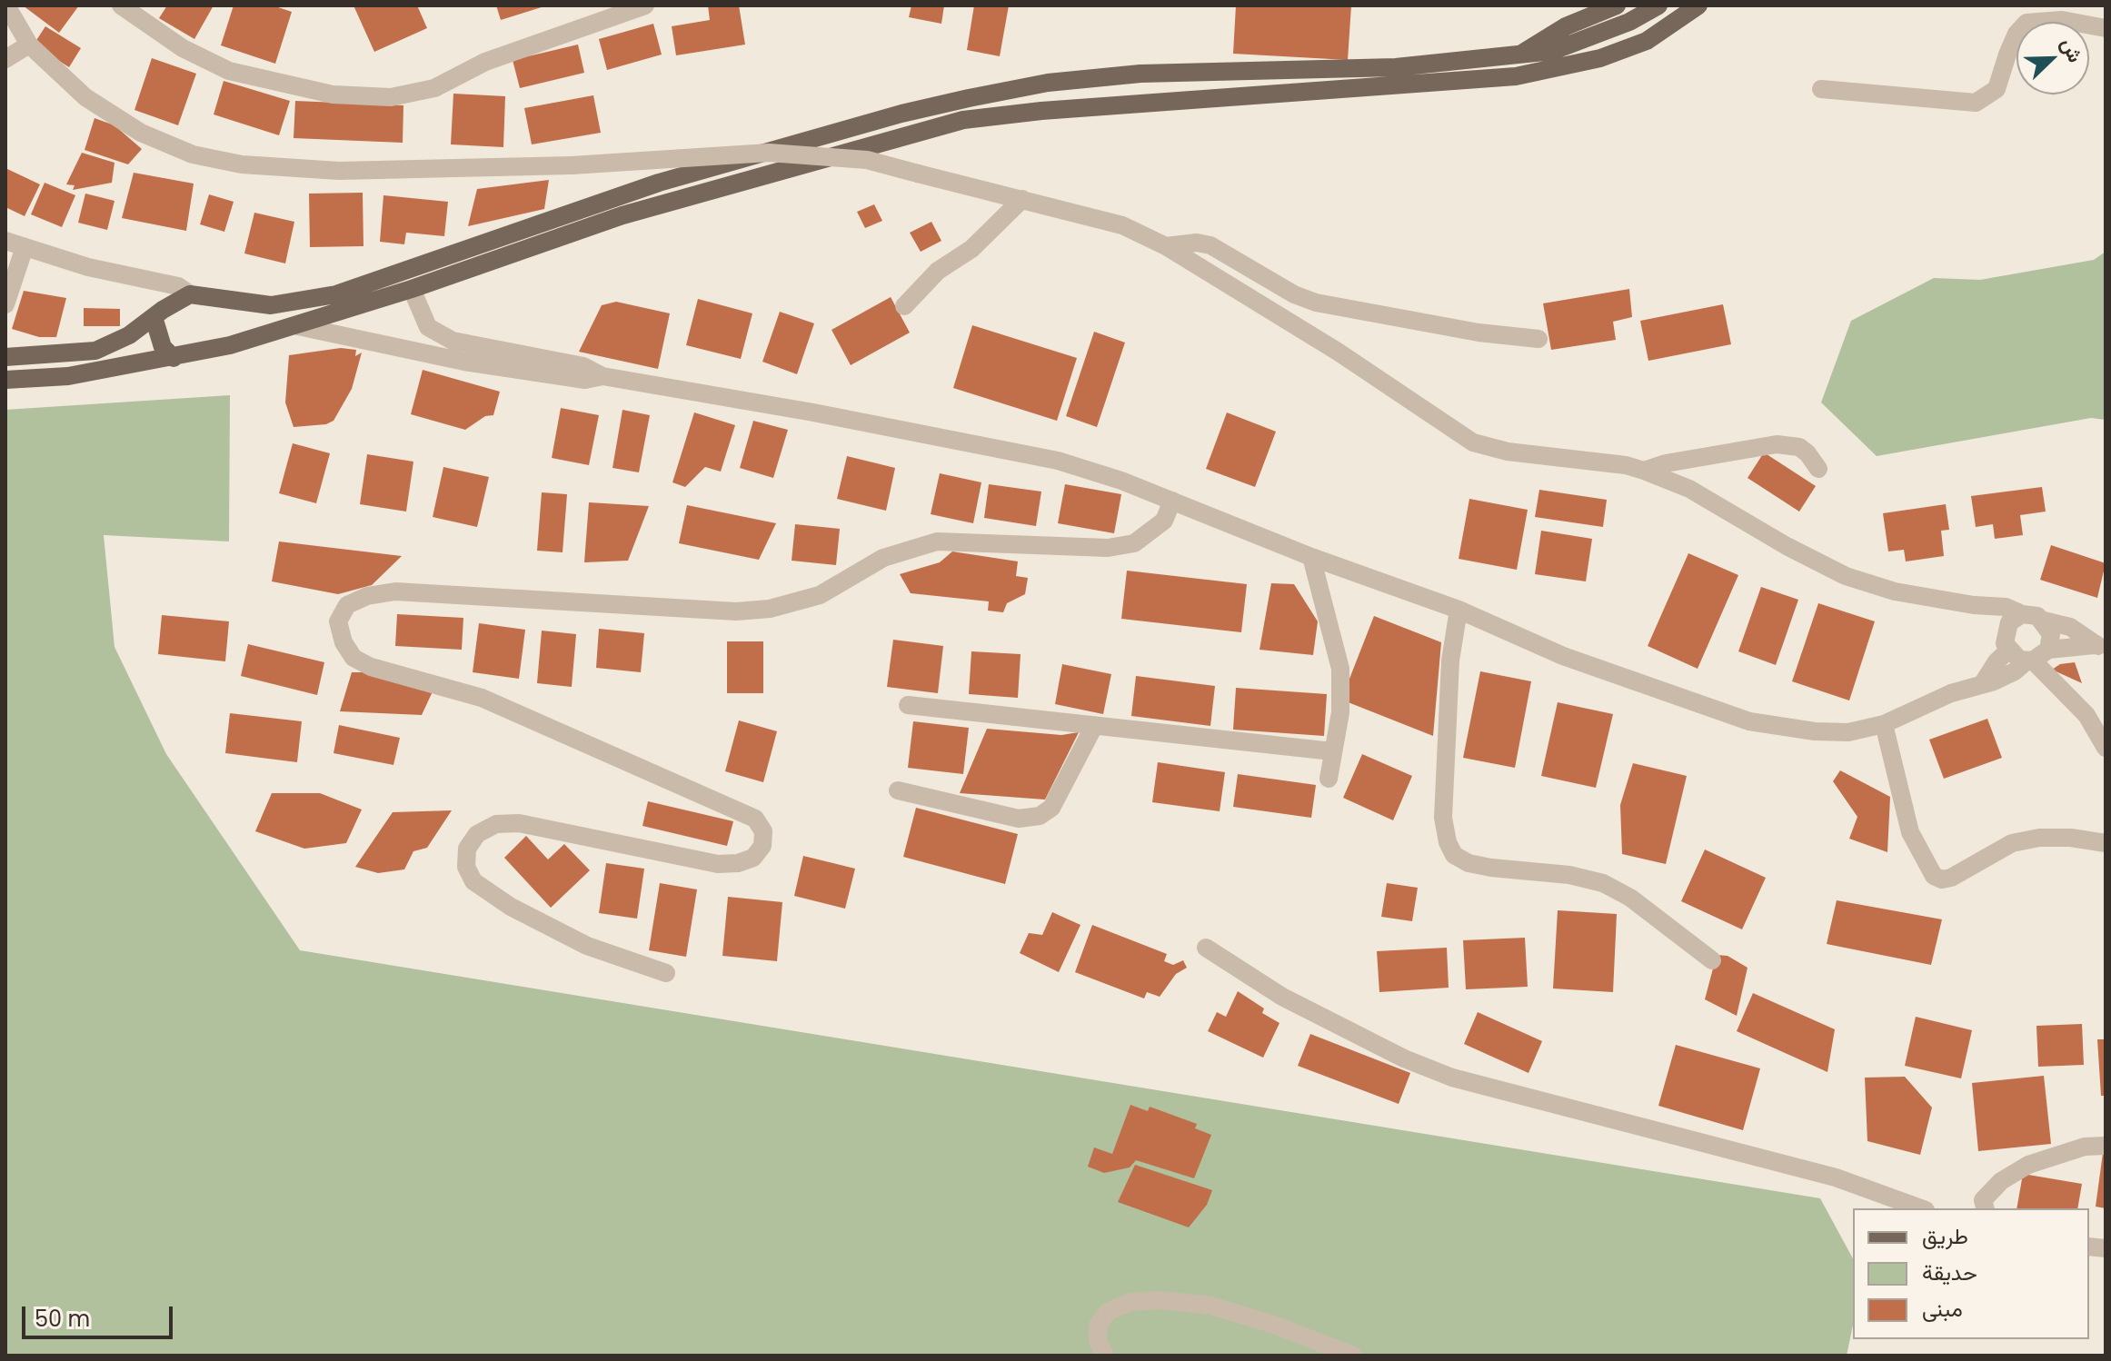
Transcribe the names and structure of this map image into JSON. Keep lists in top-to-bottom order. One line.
{"legend":["طريق","حديقة","مبنى"],"scale_bar":"50 m","north":"top right"}
